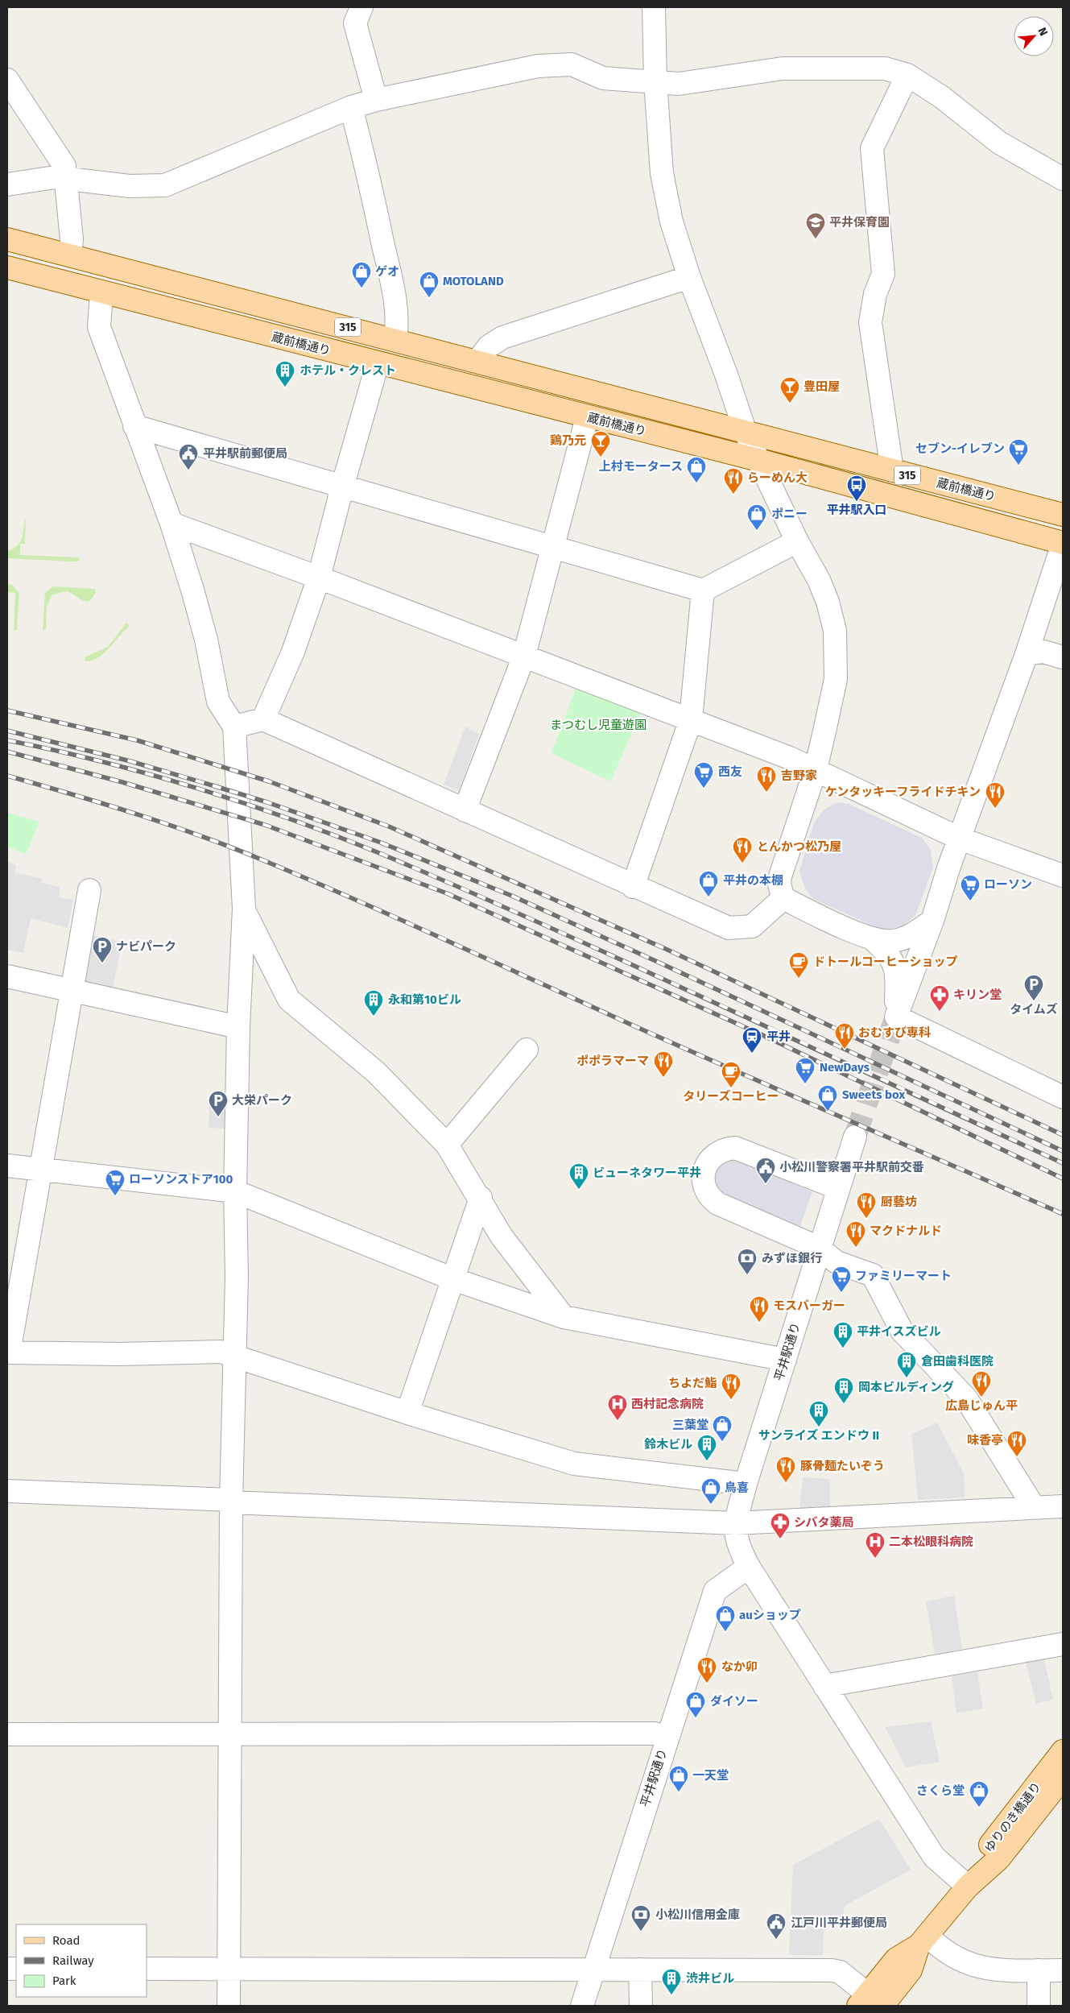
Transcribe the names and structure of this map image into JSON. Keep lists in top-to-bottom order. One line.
{"streets":{"main road":["315","蔵前橋通り","ゆりのき橋通り"],"street":["平井駅通り"]},"crossings":[["平井駅通り","ゆりのき橋通り"]],"parks":["まつむし児童遊園"],"places":{"school or university":["平井保育園"],"shop":["ゲオ","MOTOLAND","上村モータース","ポニー","平井の本棚","Sweets box","三葉堂","鳥喜","auショップ","ダイソー","一天堂","さくら堂"],"building":["ホテル・クレスト","永和第10ビル","ビューネタワー平井","平井イスズビル","倉田歯科医院","岡本ビルディング","サンライズ エンドウ II","鈴木ビル","渋井ビル"],"bar":["豊田屋","鶏乃元"],"supermarket":["セブン-イレブン","西友","ローソン","NewDays","ローソンストア100","ファミリーマート"],"public building":["平井駅前郵便局","小松川警察署平井駅前交番","江戸川平井郵便局"],"restaurant":["らーめん大","吉野家","ケンタッキーフライドチキン","とんかつ松乃屋","おむすび専科","ポポラマーマ","厨藝坊","マクドナルド","モスバーガー","広島じゅん平","ちよだ鮨","味香亭","豚骨麺たいぞう","なか卯"],"bus stop":["平井駅入口"],"parking":["ナビパーク","タイムズ","大栄パーク"],"cafe":["ドトールコーヒーショップ","タリーズコーヒー"],"pharmacy":["キリン堂","シバタ薬局"],"station":["平井"],"bank":["みずほ銀行","小松川信用金庫"],"hospital":["西村記念病院","二本松眼科病院"]},"legend":["Road","Railway","Park"],"north":"top right"}
